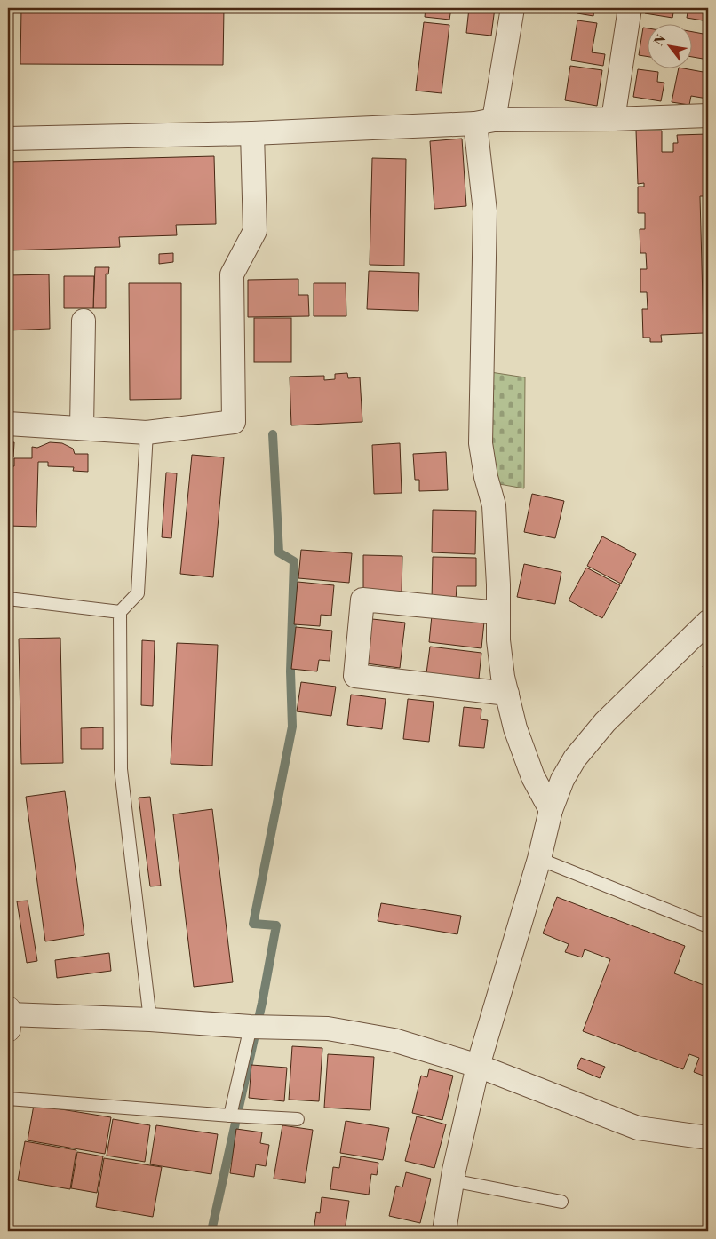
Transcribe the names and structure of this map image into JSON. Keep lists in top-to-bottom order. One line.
{"north":"top left"}
